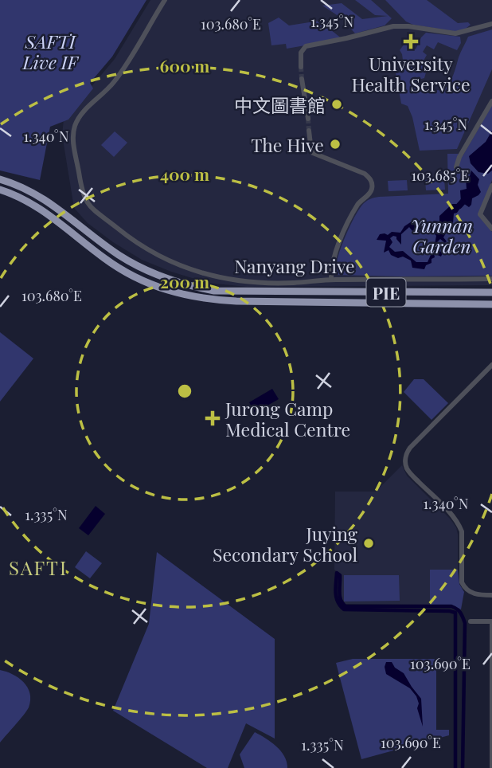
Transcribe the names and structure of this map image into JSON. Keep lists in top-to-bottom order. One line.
{"streets":{"highway":["PIE"],"street":["Nanyang Drive"]},"districts":["SAFTI"],"parks":["SAFTI Live IF","Yunnan Garden"],"places":{"health":["University Health Service","Jurong Camp Medical Centre"],"other":["中文圖書館","The Hive","Juying Secondary School"]},"coordinates":["1.345°N","103.680°E","1.340°N","103.685°E","1.335°N","103.690°E"],"rings":["600 m","400 m","200 m"]}
